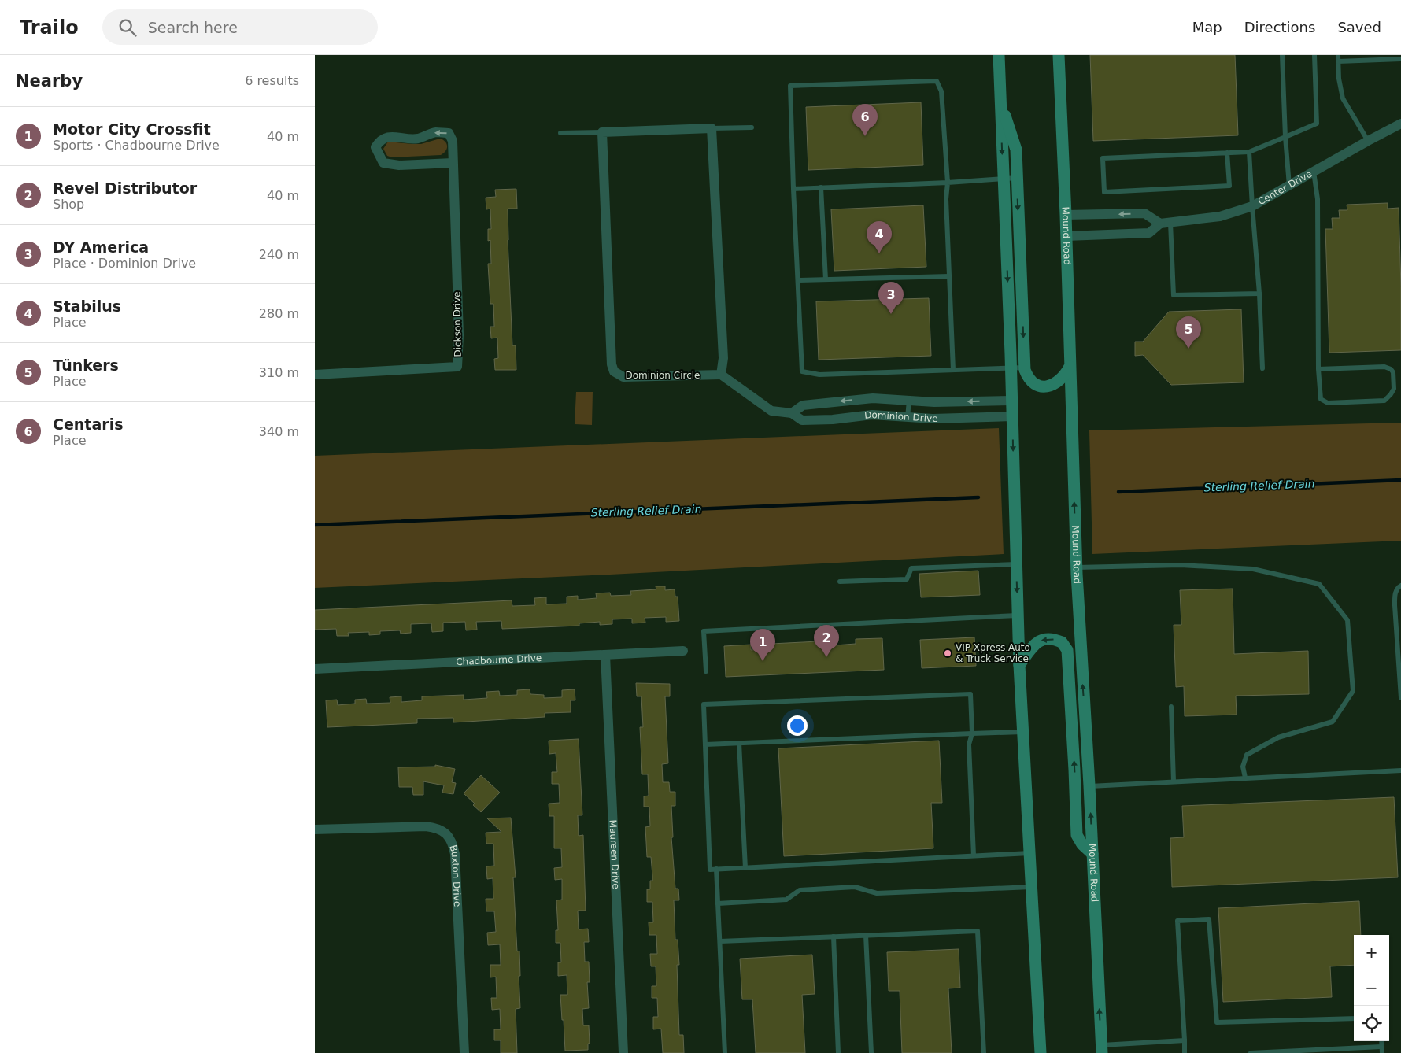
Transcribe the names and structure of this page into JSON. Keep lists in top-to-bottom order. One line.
{"streets":{"main road":["Mound Road"],"street":["Center Drive","Dickson Drive","Dominion Circle","Dominion Drive","Chadbourne Drive","Maureen Drive","Buxton Drive"]},"crossings":[["Dominion Circle","Dominion Drive"],["Chadbourne Drive","Maureen Drive"]],"water":["Sterling Relief Drain"],"places":["VIP Xpress Auto & Truck Service"],"page":{"header":"Trailo","search":"Search here","nav":["Map","Directions","Saved"],"heading":["Nearby","6 results"],"pins":["6","4","3","5","2","1"],"list":[{"mark":"1","name":"Motor City Crossfit","note":"Sports · Chadbourne Drive","value":"40 m"},{"mark":"2","name":"Revel Distributor","note":"Shop","value":"40 m"},{"mark":"3","name":"DY America","note":"Place · Dominion Drive","value":"240 m"},{"mark":"4","name":"Stabilus","note":"Place","value":"280 m"},{"mark":"5","name":"Tünkers","note":"Place","value":"310 m"},{"mark":"6","name":"Centaris","note":"Place","value":"340 m"}],"map_buttons":["+","−"]}}
